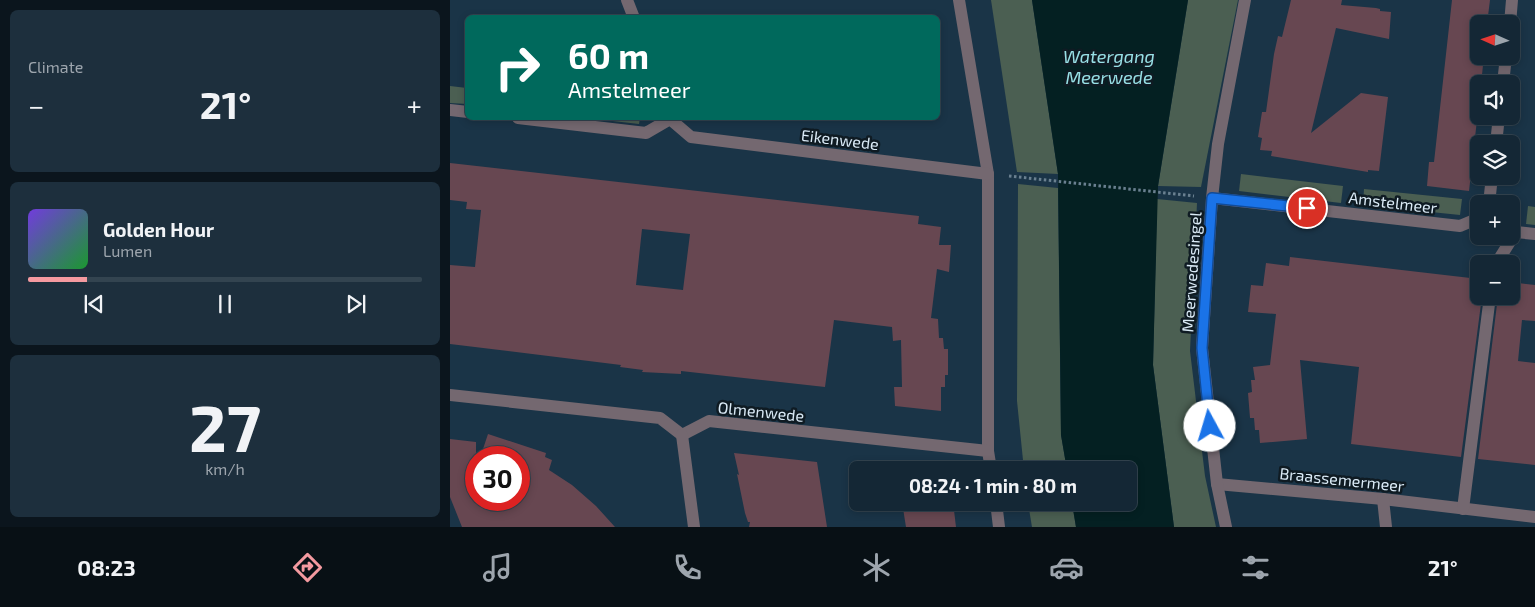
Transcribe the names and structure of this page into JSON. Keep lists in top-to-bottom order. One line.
{"streets":{"street":["Eikenwede","Amstelmeer","Meerwedesingel","Olmenwede","Braassemermeer"]},"crossings":[["Eikenwede","Meerwedesingel"],["Amstelmeer","Meerwedesingel"],["Meerwedesingel","Braassemermeer"]],"water":["Watergang Meerwede"],"north":"left","page":{"tile":["Climate",["27","km/h"]],"map_buttons":["+","−"],"turn":["60 m","Amstelmeer"],"heat":["−","21°","+"],"song":["Golden Hour","Lumen"],"limit":"30","trip":"08:24 · 1 min · 80 m","tabs":["08:23","21°"]}}
